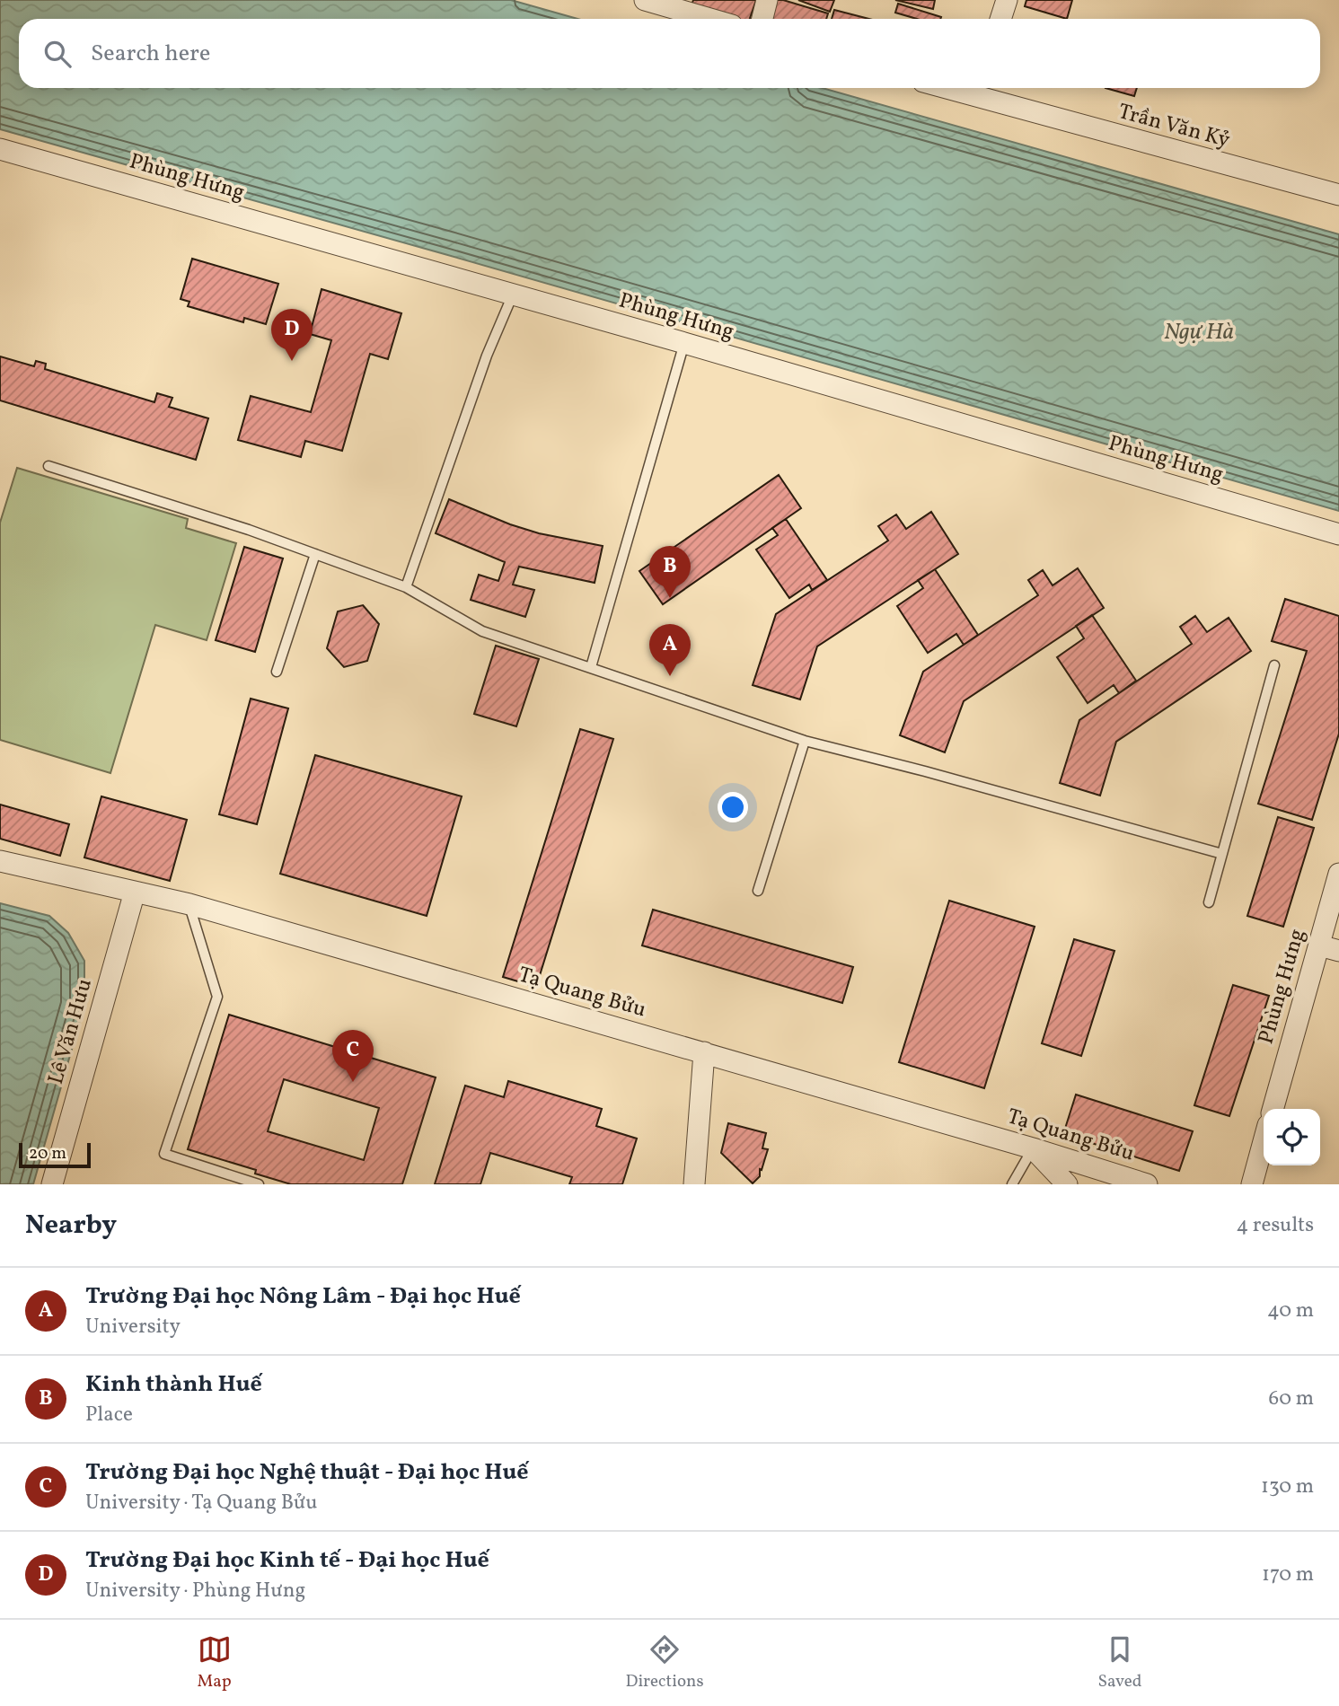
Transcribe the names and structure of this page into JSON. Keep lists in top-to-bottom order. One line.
{"streets":{"street":["Trần Văn Kỷ","Phùng Hưng","Tạ Quang Bửu","Lê Văn Hưu"]},"crossings":[["Tạ Quang Bửu","Lê Văn Hưu"]],"water":["Ngự Hà"],"scale_bar":"20 m","page":{"search":"Search here","pins":["D","B","A","C"],"scale":"20 m","heading":["Nearby","4 results"],"list":[{"mark":"A","name":"Trường Đại học Nông Lâm - Đại học Huế","note":"University","value":"40 m"},{"mark":"B","name":"Kinh thành Huế","note":"Place","value":"60 m"},{"mark":"C","name":"Trường Đại học Nghệ thuật - Đại học Huế","note":"University · Tạ Quang Bửu","value":"130 m"},{"mark":"D","name":"Trường Đại học Kinh tế - Đại học Huế","note":"University · Phùng Hưng","value":"170 m"}],"nav":["Map","Directions","Saved"]}}
